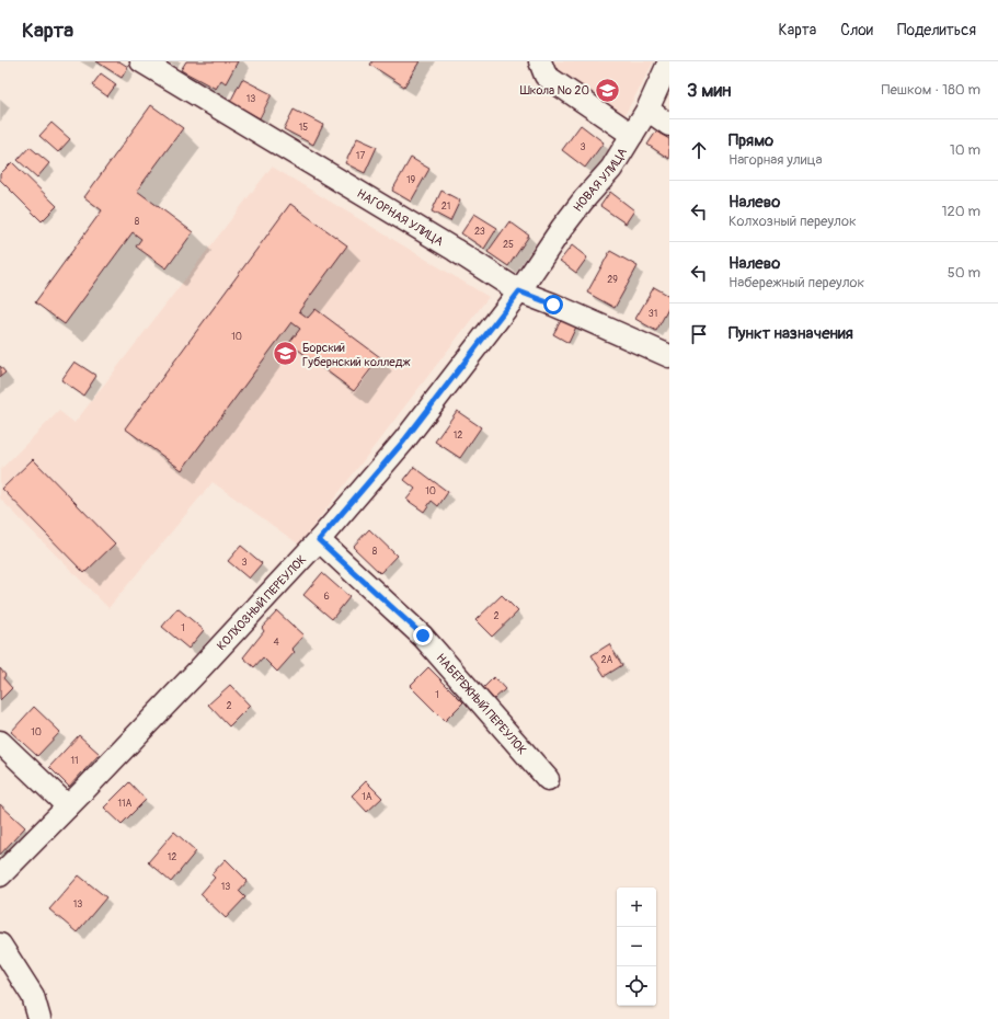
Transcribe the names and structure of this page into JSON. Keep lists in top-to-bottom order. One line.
{"streets":{"street":["НОВАЯ УЛИЦА","НАГОРНАЯ УЛИЦА","КОЛХОЗНЫЙ ПЕРЕУЛОК","НАБЕРЕЖНЫЙ ПЕРЕУЛОК"]},"crossings":[["НОВАЯ УЛИЦА","НАГОРНАЯ УЛИЦА"],["НОВАЯ УЛИЦА","КОЛХОЗНЫЙ ПЕРЕУЛОК"],["НАГОРНАЯ УЛИЦА","КОЛХОЗНЫЙ ПЕРЕУЛОК"],["КОЛХОЗНЫЙ ПЕРЕУЛОК","НАБЕРЕЖНЫЙ ПЕРЕУЛОК"]],"places":{"school or university":["Школа № 20","Борский Губернский колледж"]},"house_numbers":["13","15","3","17","19","21","8","23","25","29","31","10","12","10","8","3","6","2","1","4","2А","1","2","10","11","1А","11А","12","13","13"],"page":{"header":"Карта","nav":["Карта","Слои","Поделиться"],"heading":["3 мин","Пешком · 180 m"],"list":[["Прямо","Нагорная улица","10 m"],["Налево","Колхозный переулок","120 m"],["Налево","Набережный переулок","50 m"],"Пункт назначения"],"map_buttons":["+","−"]}}
